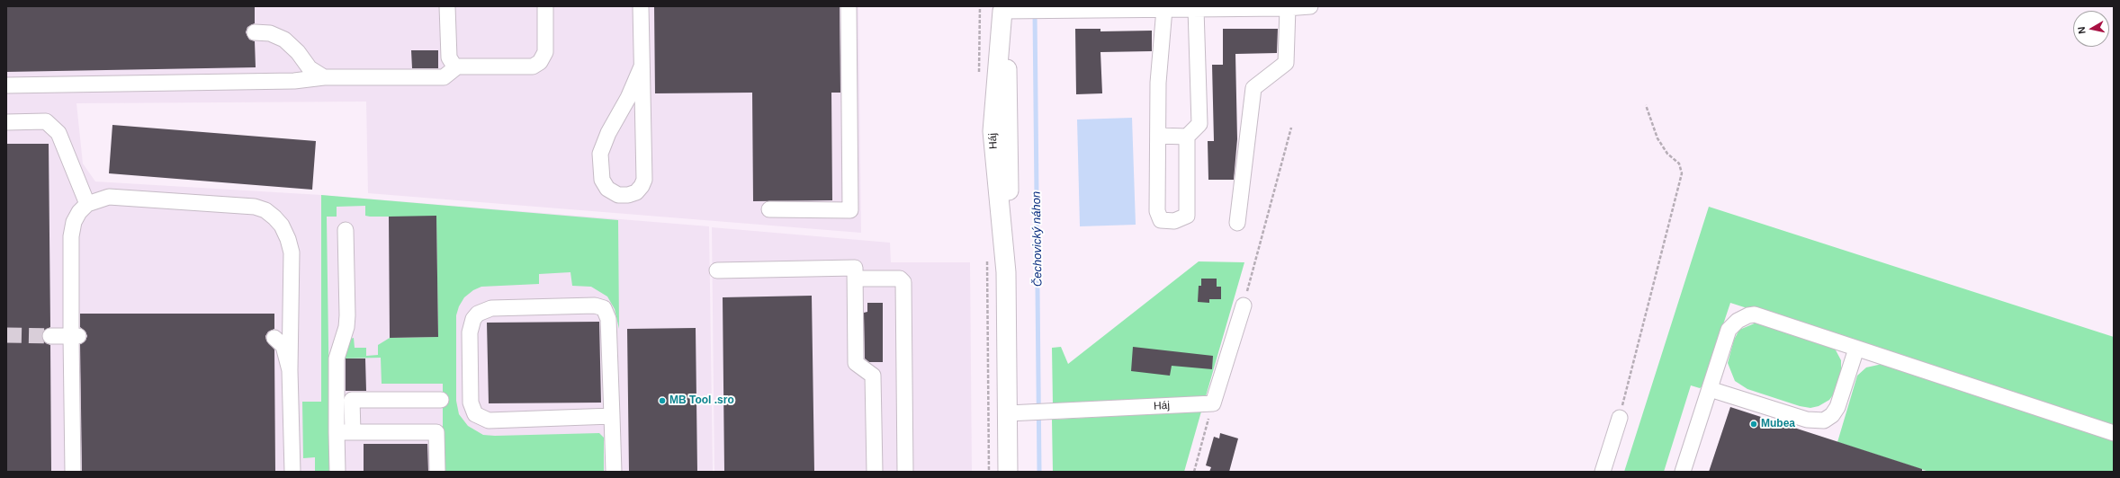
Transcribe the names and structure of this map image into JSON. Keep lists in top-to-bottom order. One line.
{"streets":{"main road":["Háj"]},"water":["Čechovický náhon"],"places":["MB Tool .sro","Mubea"],"north":"left"}
